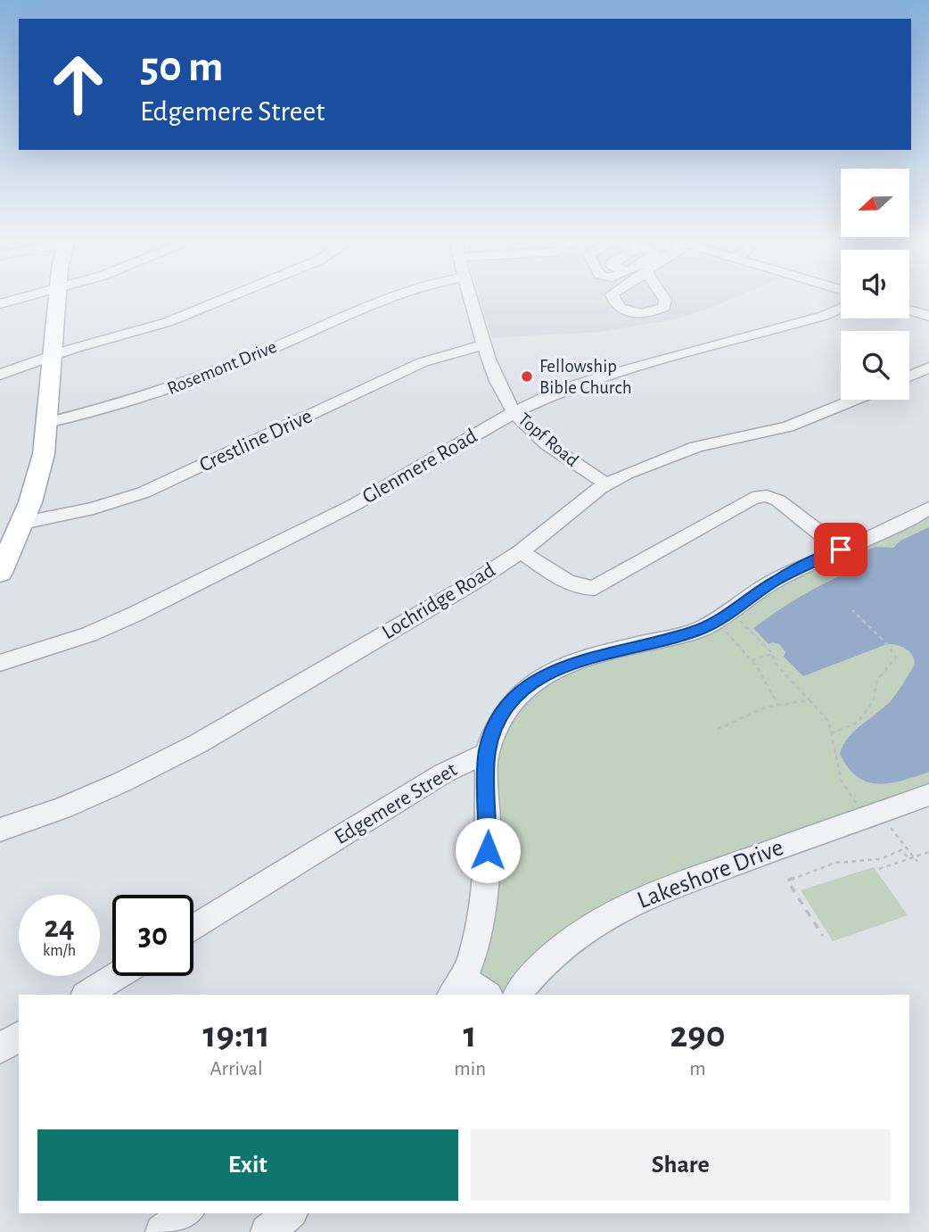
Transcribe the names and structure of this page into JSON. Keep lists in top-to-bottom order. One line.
{"streets":{"street":["Rosemont Drive","Topf Road","Crestline Drive","Glenmere Road","Lochridge Road","Edgemere Street","Lakeshore Drive"]},"crossings":[["Topf Road","Crestline Drive"],["Topf Road","Glenmere Road"],["Topf Road","Lochridge Road"]],"places":["Fellowship Bible Church"],"north":"left","page":{"turn":["50 m","Edgemere Street"],"speed":"24 km/h","limit":"30","eta":["19:11","Arrival","1","min","290","m"],"buttons":["Exit","Share"]}}
